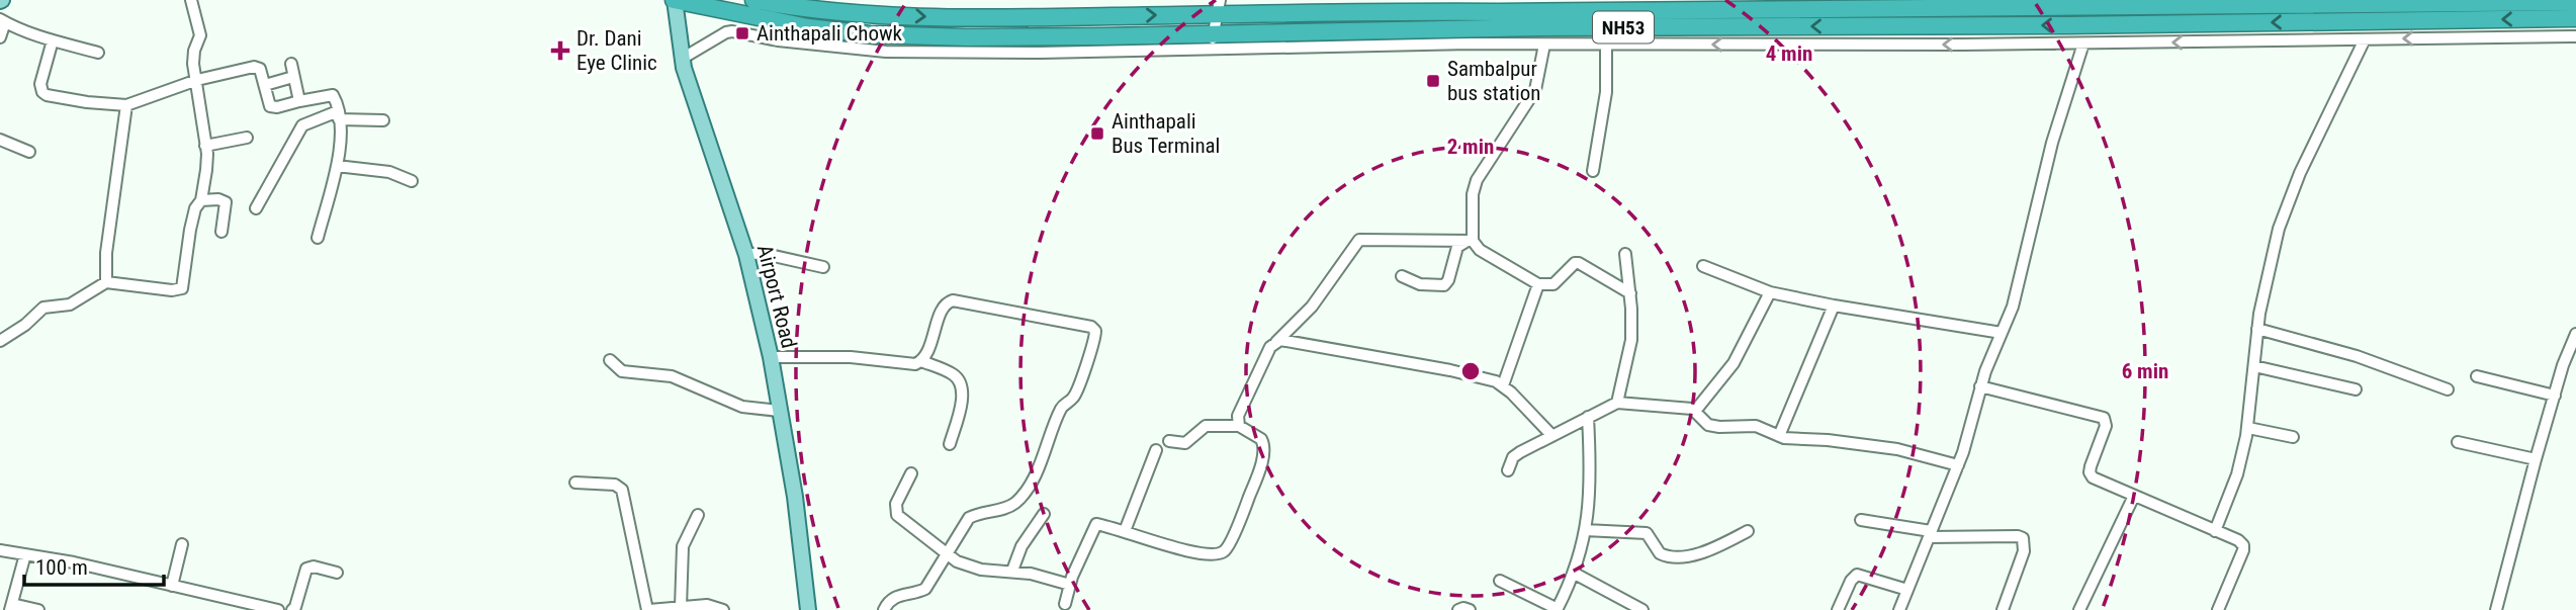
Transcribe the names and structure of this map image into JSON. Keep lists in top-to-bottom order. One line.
{"streets":{"highway":["NH53"],"main road":["Airport Road"]},"crossings":[["NH53","Airport Road"]],"places":{"transit":["Ainthapali Chowk","Sambalpur bus station","Ainthapali Bus Terminal"],"health":["Dr. Dani Eye Clinic"]},"scale_bar":"100 m","rings":["4 min","2 min","6 min"]}
